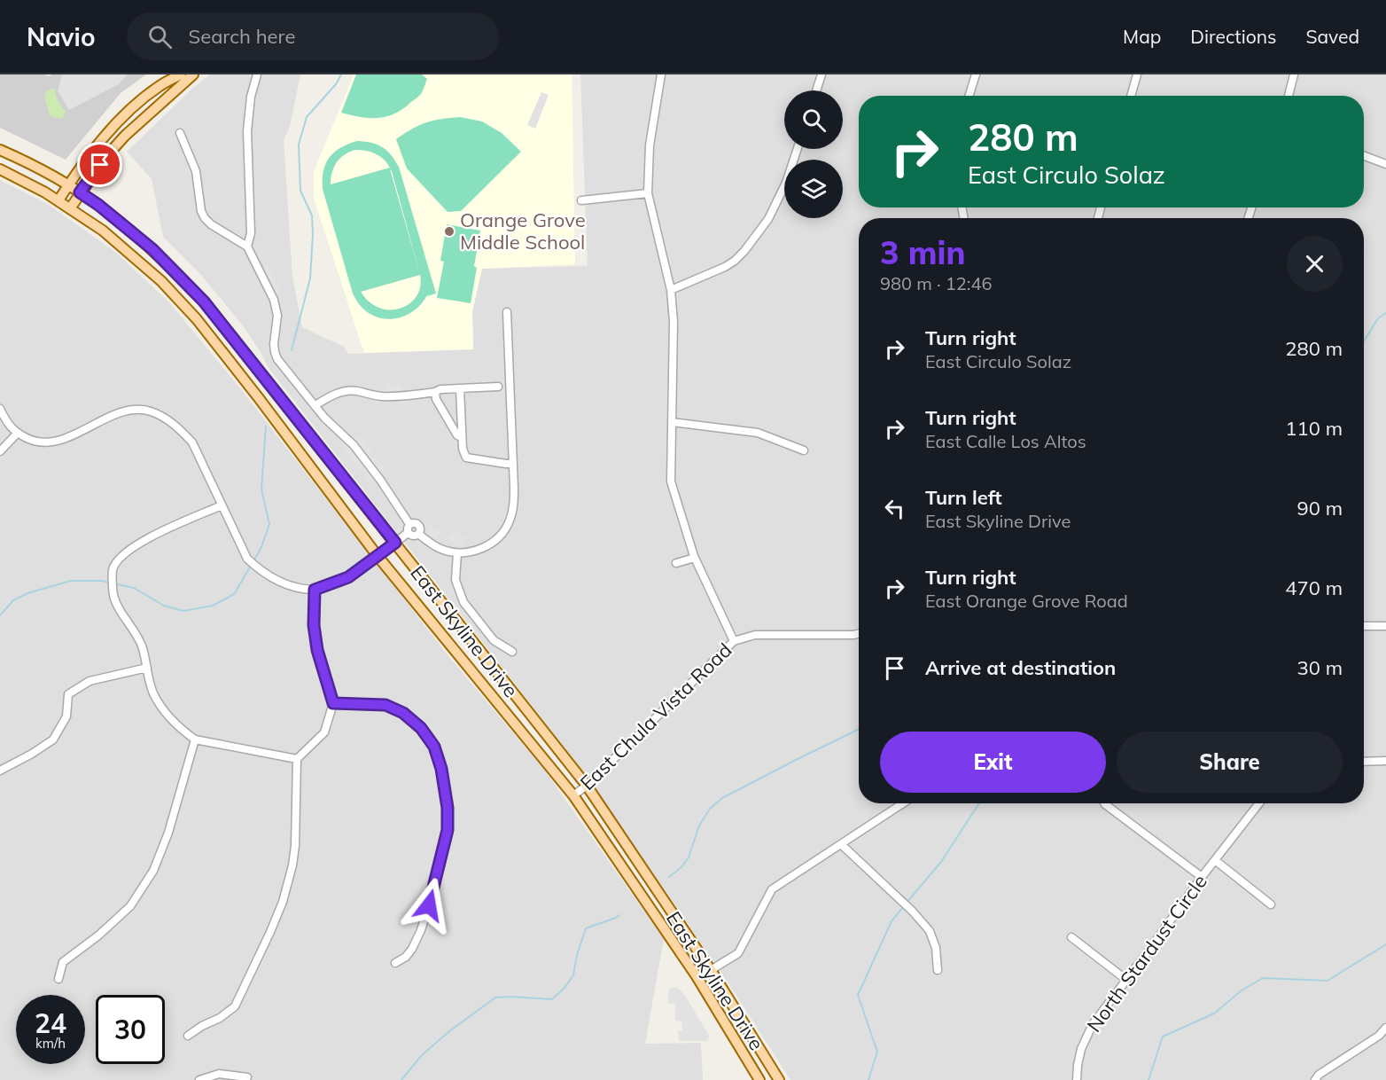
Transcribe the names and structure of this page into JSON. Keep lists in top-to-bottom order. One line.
{"streets":{"main road":["East Skyline Drive"],"street":["East Chula Vista Road","North Stardust Circle"]},"crossings":[["East Skyline Drive","East Chula Vista Road"]],"places":["Orange Grove Middle School"],"page":{"header":"Navio","search":"Search here","nav":["Map","Directions","Saved"],"turn":["280 m","East Circulo Solaz"],"heading":["3 min","980 m · 12:46"],"list":[{"name":"Turn right","note":"East Circulo Solaz","value":"280 m"},{"name":"Turn right","note":"East Calle Los Altos","value":"110 m"},{"name":"Turn left","note":"East Skyline Drive","value":"90 m"},{"name":"Turn right","note":"East Orange Grove Road","value":"470 m"},{"name":"Arrive at destination","value":"30 m"}],"buttons":["Exit","Share"],"speed":"24 km/h","limit":"30"}}
